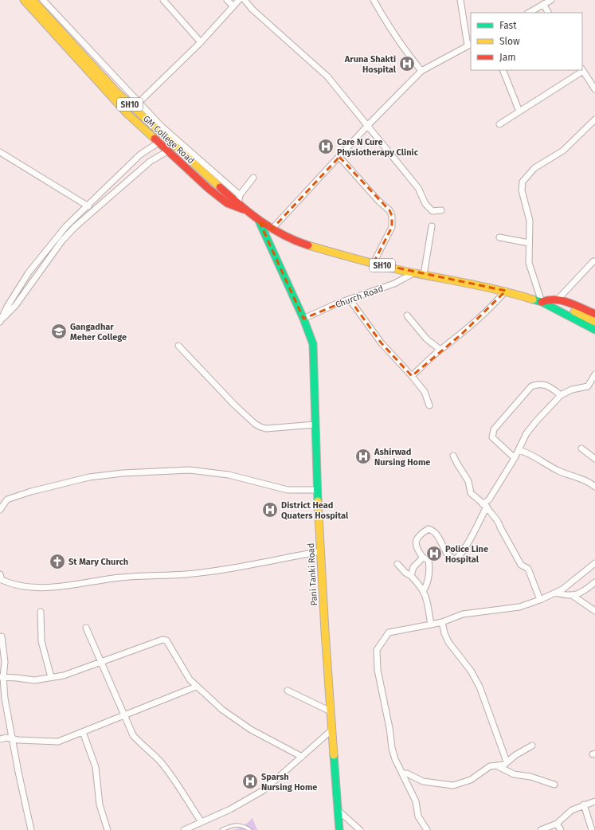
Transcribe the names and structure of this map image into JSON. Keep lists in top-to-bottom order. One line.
{"streets":{"street":["SH10","GM College Road","Church Road","Pani Tanki Road"]},"crossings":[["SH10","GM College Road"],["SH10","Church Road"],["Church Road","Pani Tanki Road"]],"places":{"hospital":["Aruna Shakti Hospital","Care N Cure Physiotherapy Clinic","Ashirwad Nursing Home","District Head Quaters Hospital","Police Line Hospital","Sparsh Nursing Home"],"school or university":["Gangadhar Meher College"],"church":["St Mary Church"]},"legend":["Fast","Slow","Jam"]}
